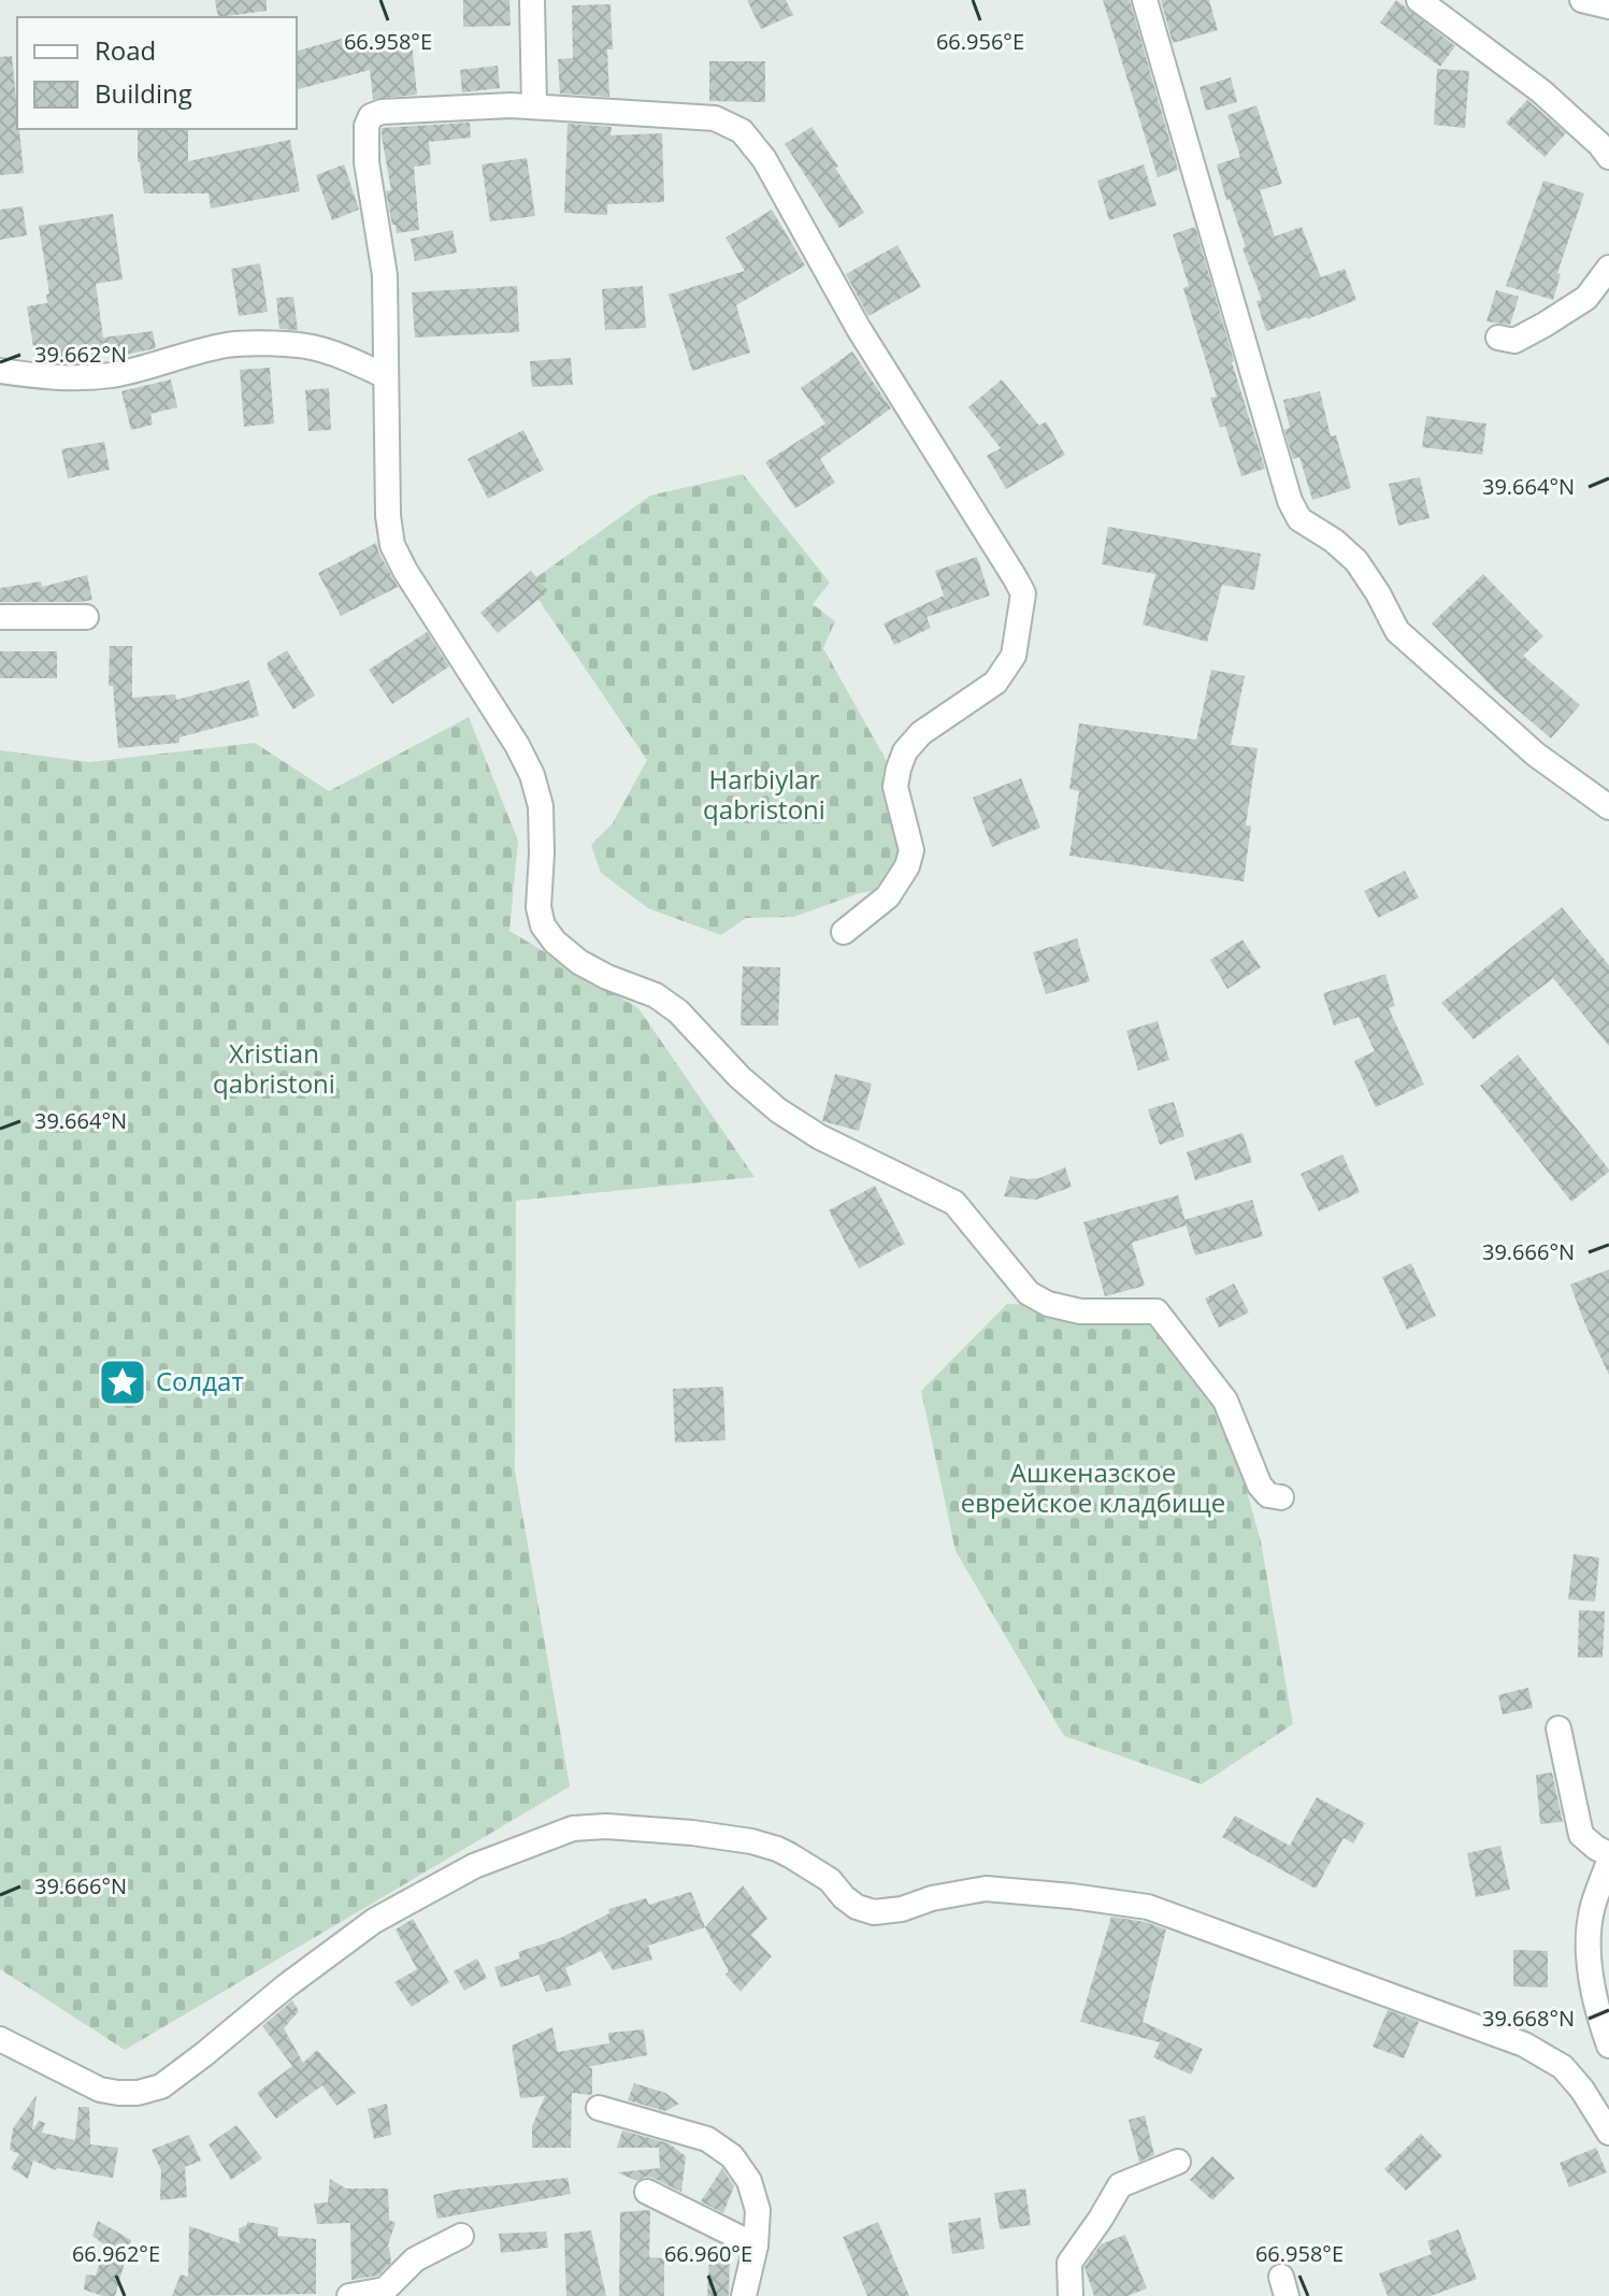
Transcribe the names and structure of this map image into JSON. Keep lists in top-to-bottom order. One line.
{"parks":["Harbiylar qabristoni","Xristian qabristoni","Ашкеназское еврейское кладбище"],"places":{"place":["Солдат"]},"legend":["Road","Building"],"coordinates":["66.958°E","66.956°E","39.662°N","39.664°N","39.666°N","39.668°N","66.962°E","66.960°E"]}
